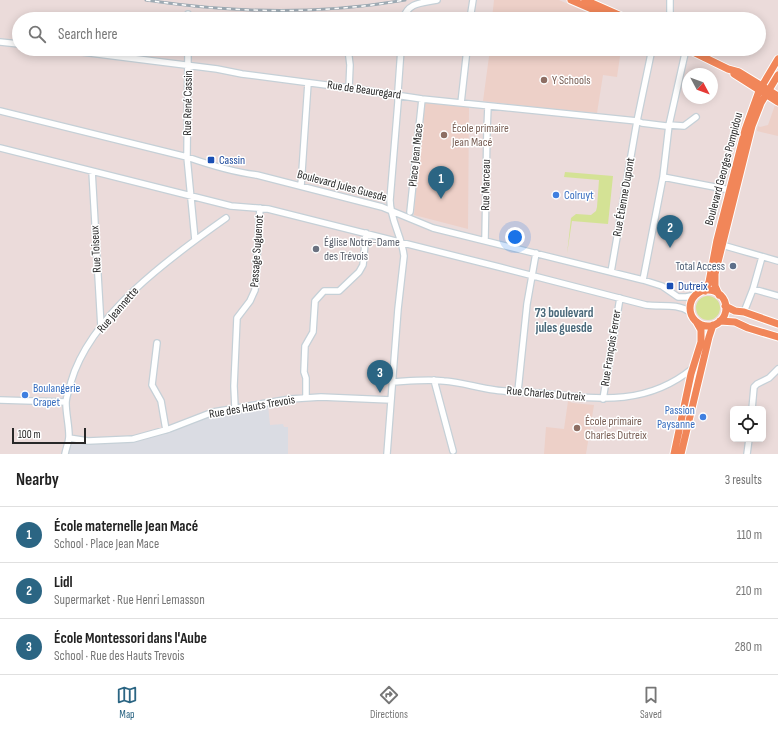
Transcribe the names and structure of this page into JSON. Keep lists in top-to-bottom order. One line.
{"streets":{"main road":["Boulevard Georges Pompidou"],"street":["Rue de Beauregard","Rue René Cassin","Place Jean Mace","Rue Marceau","Boulevard Jules Guesde","Rue Étienne Dupont","Rue Toiseux","Passage Suguenot","Rue Jeannette","Rue François Ferrer","Rue Charles Dutreix","Rue des Hauts Trevois"]},"crossings":[["Rue de Beauregard","Rue René Cassin"],["Rue de Beauregard","Place Jean Mace"],["Rue de Beauregard","Rue Marceau"],["Rue de Beauregard","Rue Étienne Dupont"],["Rue René Cassin","Boulevard Jules Guesde"],["Rue René Cassin","Rue Jeannette"],["Place Jean Mace","Boulevard Jules Guesde"],["Boulevard Georges Pompidou","Boulevard Jules Guesde"],["Rue Marceau","Boulevard Jules Guesde"],["Boulevard Jules Guesde","Rue Étienne Dupont"],["Rue Toiseux","Rue Jeannette"],["Passage Suguenot","Rue des Hauts Trevois"],["Rue Jeannette","Rue des Hauts Trevois"],["Rue François Ferrer","Rue Charles Dutreix"]],"districts":["73 boulevard jules guesde"],"places":{"other":["Y Schools","École primaire Jean Macé","Colruyt","Église Notre-Dame des Trévois","Total Access","Boulangerie Crapet","Passion Paysanne","École primaire Charles Dutreix"],"transit":["Cassin","Dutreix"]},"scale_bar":"100 m","north":"bottom right","page":{"search":"Search here","pins":["1","2","3"],"scale":"100 m","heading":["Nearby","3 results"],"list":[{"mark":"1","name":"École maternelle Jean Macé","note":"School · Place Jean Mace","value":"110 m"},{"mark":"2","name":"Lidl","note":"Supermarket · Rue Henri Lemasson","value":"210 m"},{"mark":"3","name":"École Montessori dans l'Aube","note":"School · Rue des Hauts Trevois","value":"280 m"}],"nav":["Map","Directions","Saved"]}}
